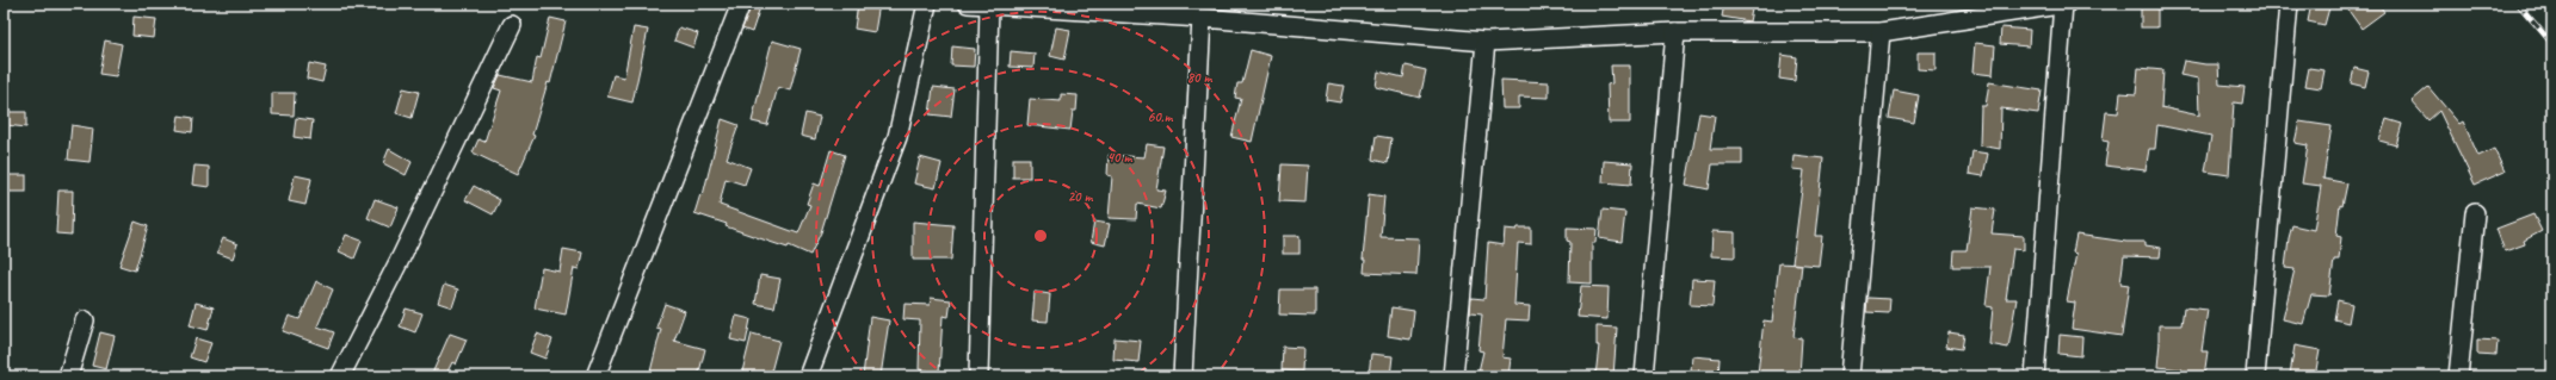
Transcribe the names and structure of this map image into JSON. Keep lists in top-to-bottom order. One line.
{"rings":["80 m","60 m","40 m","20 m"]}
